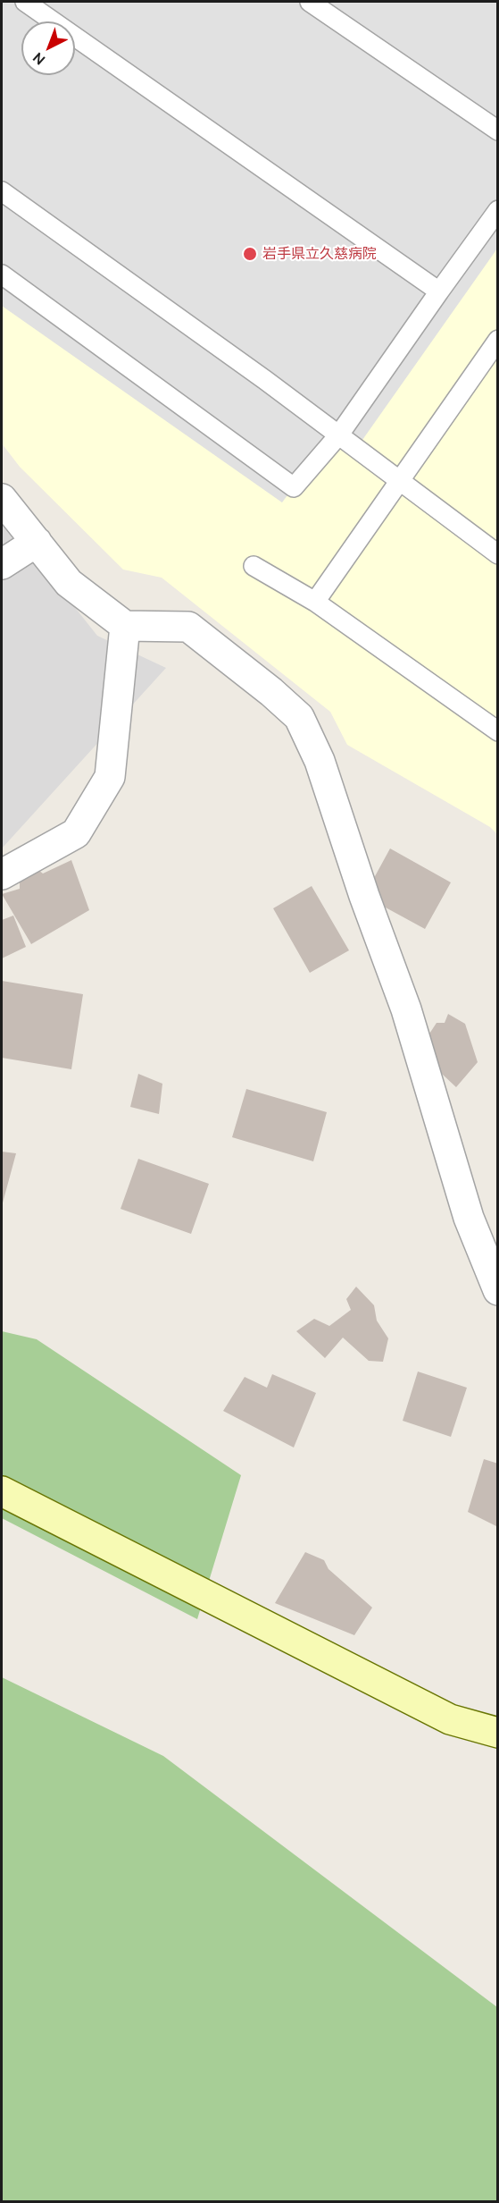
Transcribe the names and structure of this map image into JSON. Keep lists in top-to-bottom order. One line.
{"places":["岩手県立久慈病院"],"north":"bottom left"}
